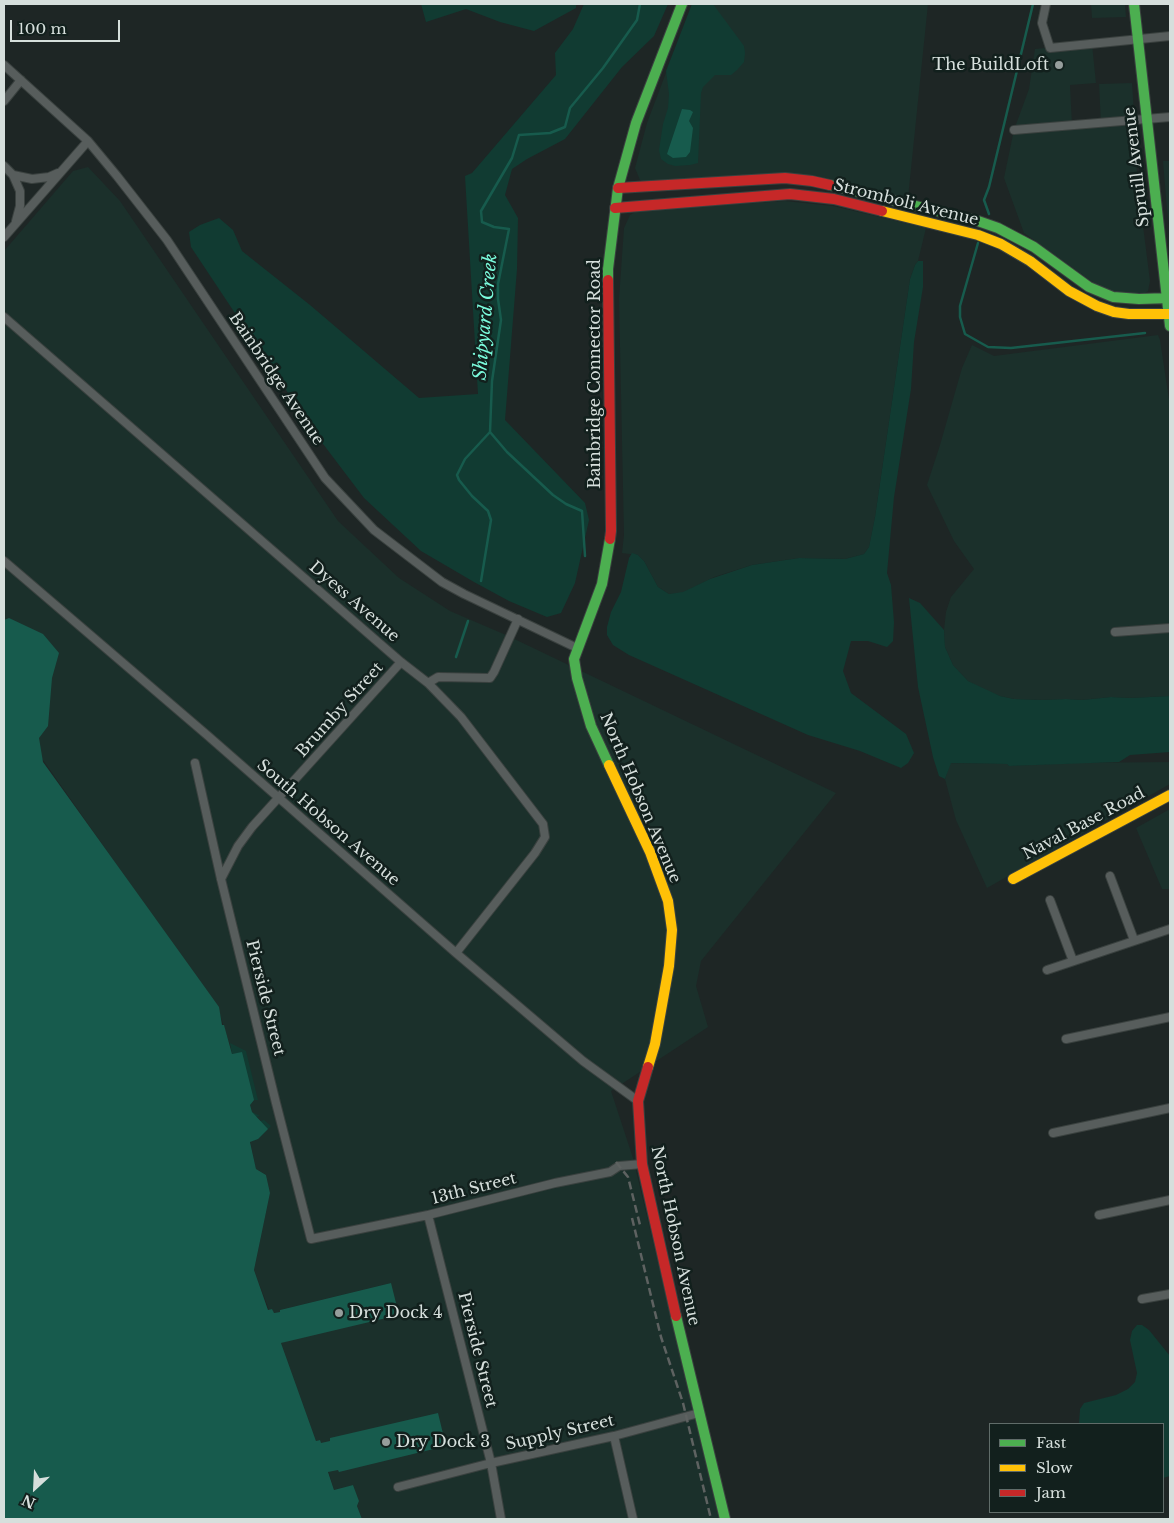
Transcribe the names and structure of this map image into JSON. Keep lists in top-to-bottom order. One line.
{"streets":{"street":["Spruill Avenue","Stromboli Avenue","Bainbridge Connector Road","Bainbridge Avenue","Dyess Avenue","Brumby Street","North Hobson Avenue","South Hobson Avenue","Naval Base Road","Pierside Street","13th Street","Supply Street"]},"crossings":[["Spruill Avenue","Stromboli Avenue"],["Stromboli Avenue","Bainbridge Connector Road"],["Bainbridge Connector Road","Bainbridge Avenue"],["Bainbridge Connector Road","North Hobson Avenue"],["Bainbridge Avenue","North Hobson Avenue"],["Dyess Avenue","Brumby Street"],["Dyess Avenue","South Hobson Avenue"],["Brumby Street","South Hobson Avenue"],["Brumby Street","Pierside Street"],["North Hobson Avenue","South Hobson Avenue"],["North Hobson Avenue","13th Street"],["North Hobson Avenue","Supply Street"],["Pierside Street","13th Street"],["Pierside Street","Supply Street"]],"water":["Shipyard Creek"],"places":["The BuildLoft","Dry Dock 4","Dry Dock 3"],"legend":["Fast","Slow","Jam"],"scale_bar":"100 m","north":"bottom left"}
